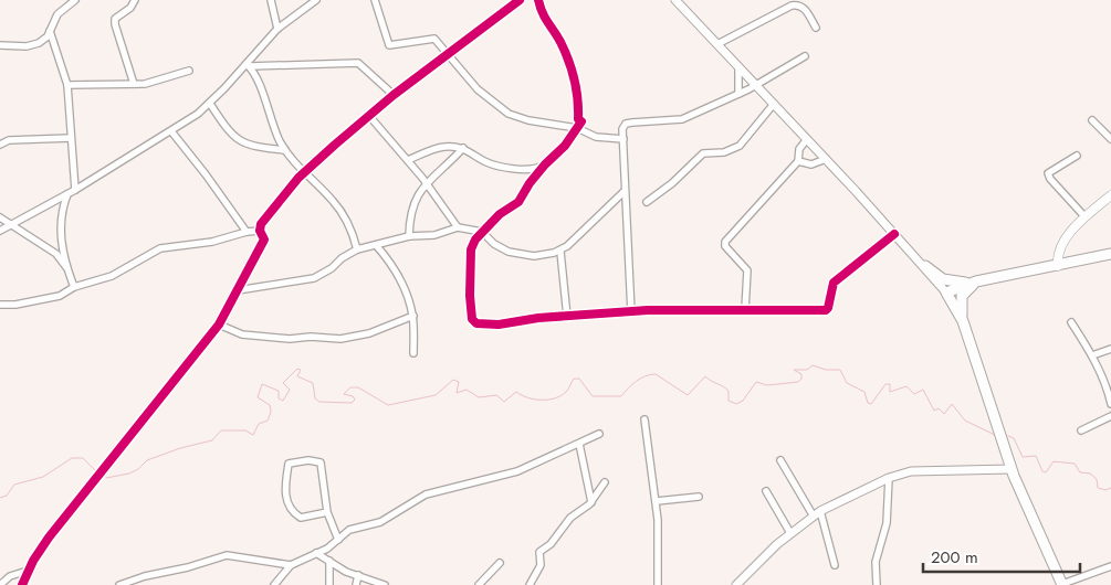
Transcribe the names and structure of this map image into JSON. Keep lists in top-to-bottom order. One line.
{"scale_bar":"200 m"}
